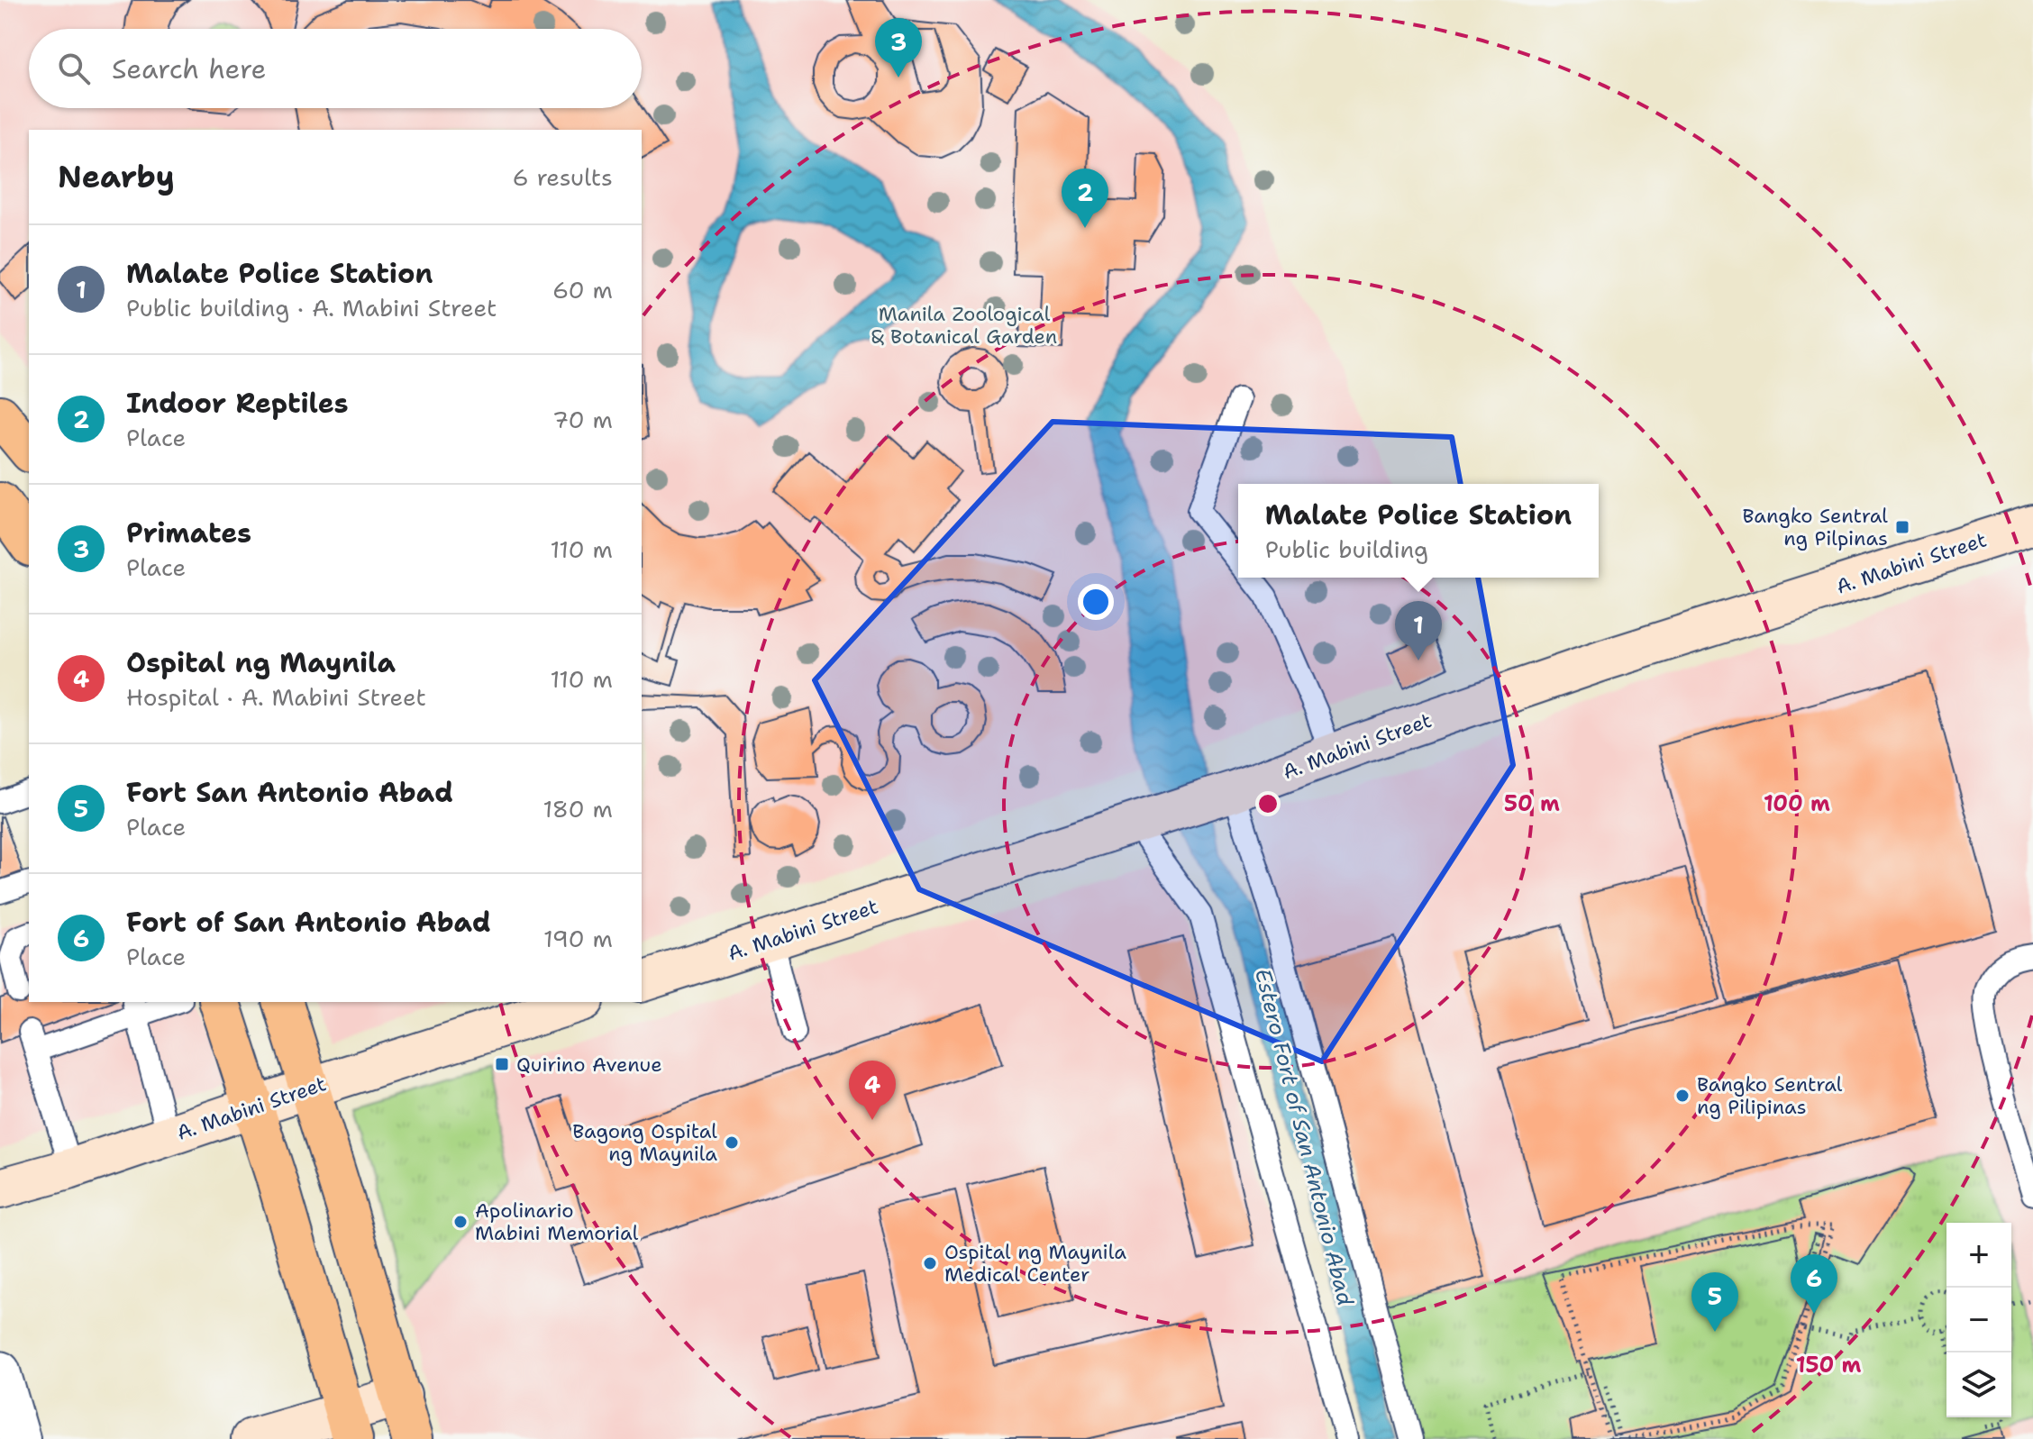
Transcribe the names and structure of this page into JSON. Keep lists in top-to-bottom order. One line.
{"streets":{"main road":["A. Mabini Street"]},"water":["Estero Fort of San Antonio Abad"],"parks":["Manila Zoological & Botanical Garden"],"places":{"transit":["Bangko Sentral ng Pilpinas","Quirino Avenue"],"other":["Bangko Sentral ng Pilipinas","Bagong Ospital ng Maynila","Apolinario Mabini Memorial","Ospital ng Maynila Medical Center"]},"page":{"pins":["3","2","1","4","6","5"],"search":"Search here","heading":["Nearby","6 results"],"list":[{"mark":"1","name":"Malate Police Station","note":"Public building · A. Mabini Street","value":"60 m"},{"mark":"2","name":"Indoor Reptiles","note":"Place","value":"70 m"},{"mark":"3","name":"Primates","note":"Place","value":"110 m"},{"mark":"4","name":"Ospital ng Maynila","note":"Hospital · A. Mabini Street","value":"110 m"},{"mark":"5","name":"Fort San Antonio Abad","note":"Place","value":"180 m"},{"mark":"6","name":"Fort of San Antonio Abad","note":"Place","value":"190 m"}],"popup":["Malate Police Station","Public building"],"map_buttons":["+","−"]},"rings":["50 m","100 m","150 m"]}
